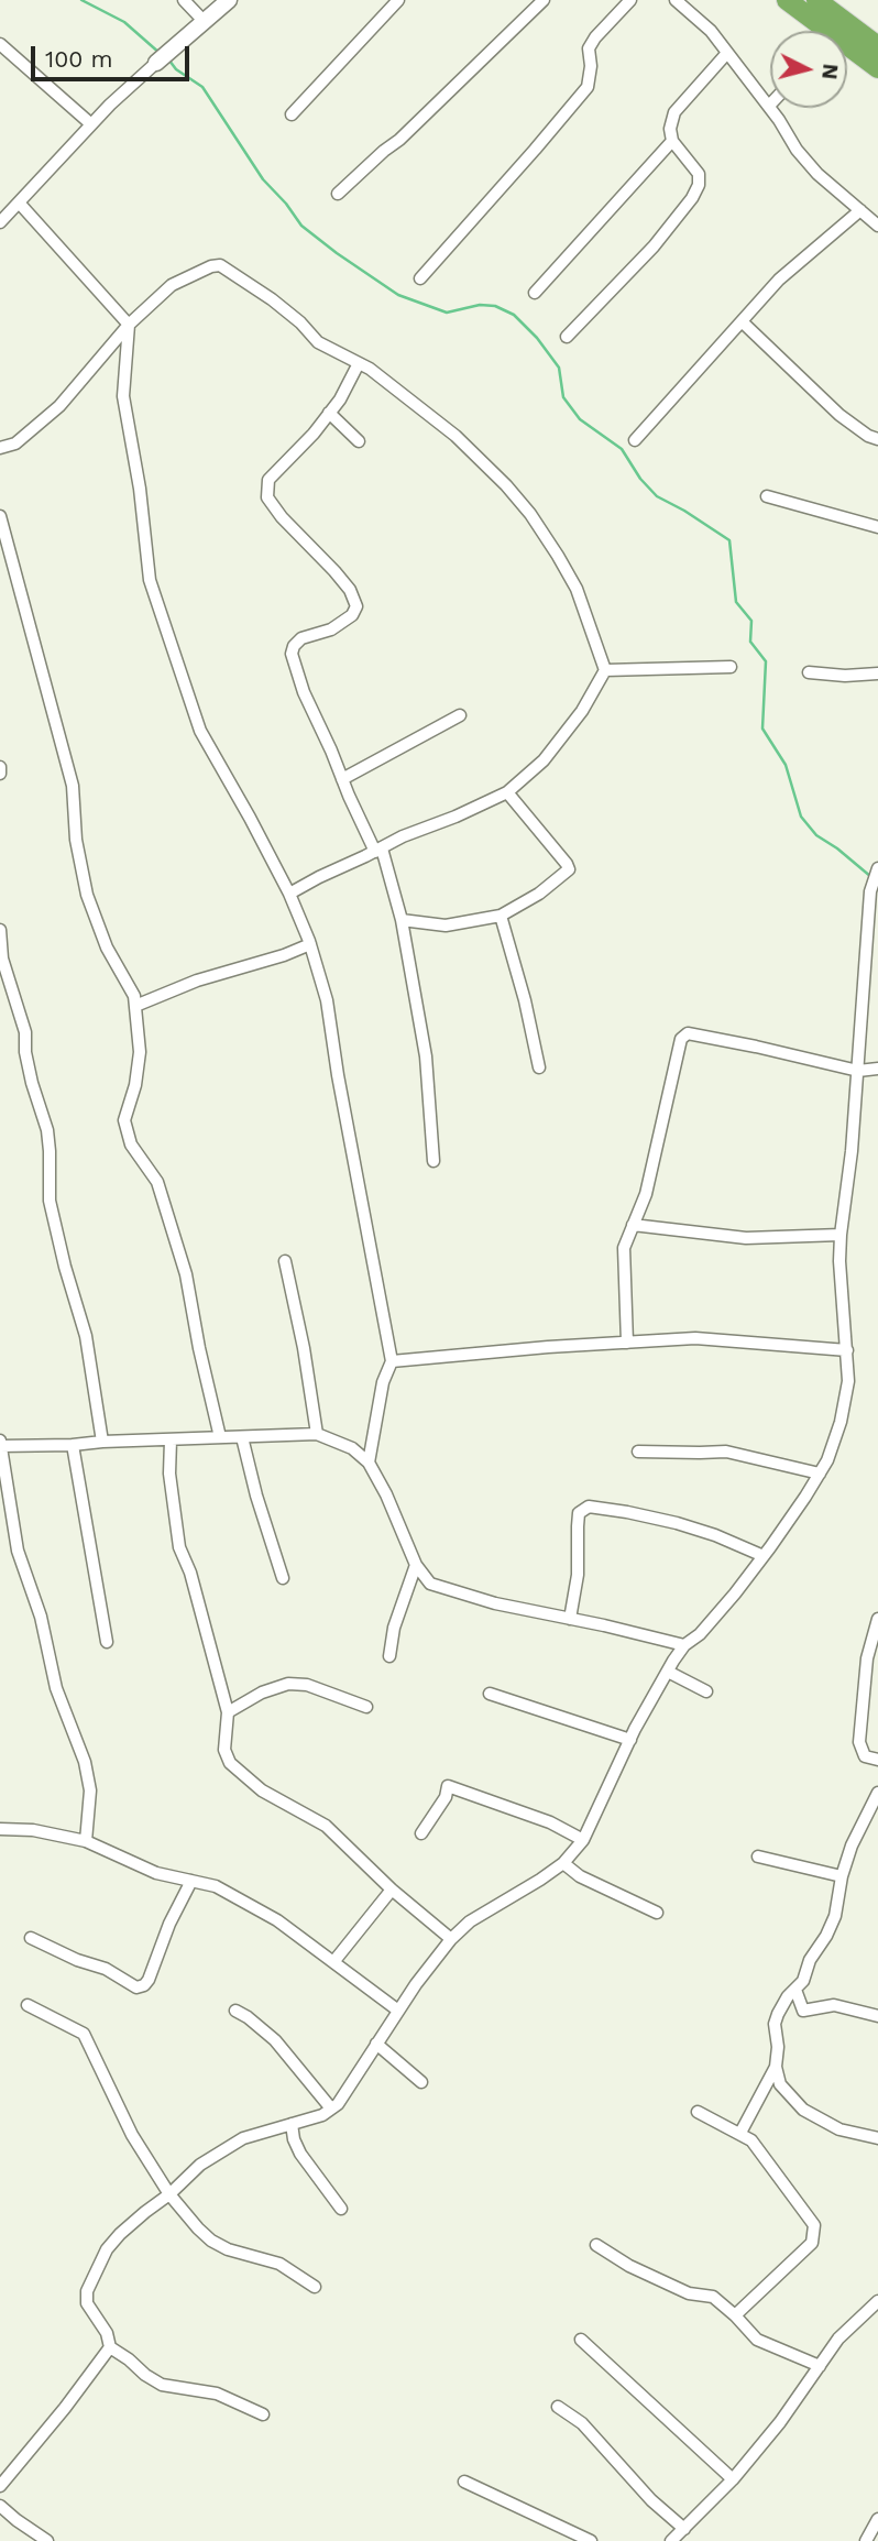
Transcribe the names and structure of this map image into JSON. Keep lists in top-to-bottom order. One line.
{"scale_bar":"100 m","north":"right"}
